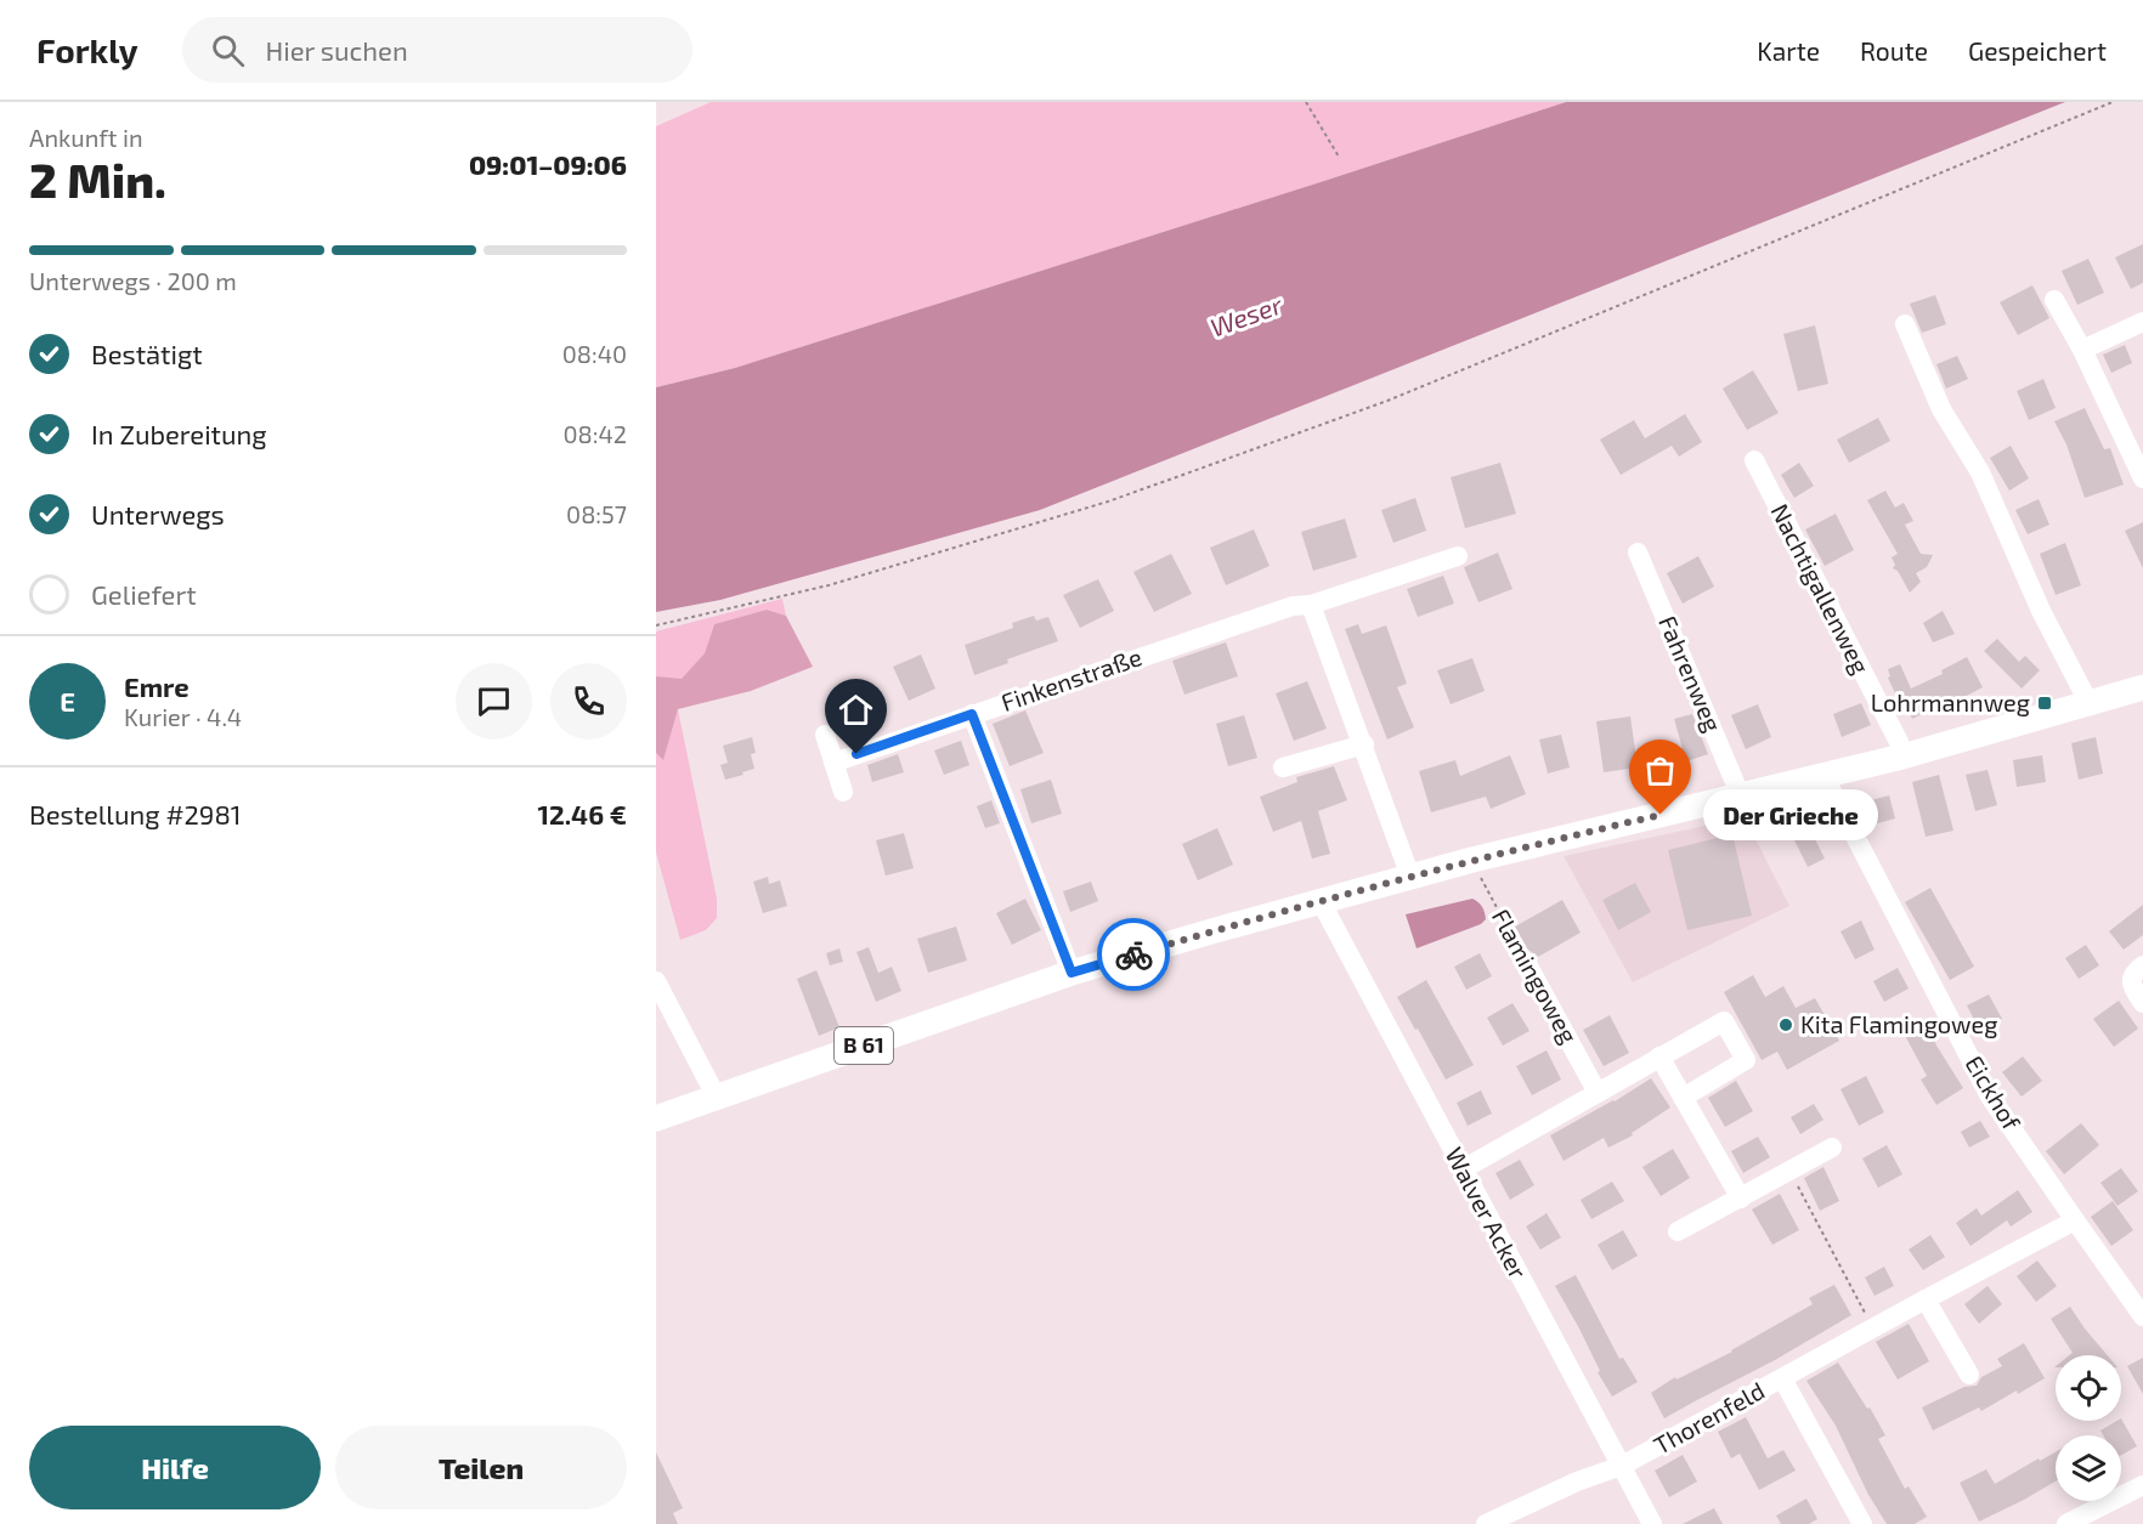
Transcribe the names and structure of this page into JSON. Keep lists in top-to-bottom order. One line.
{"streets":{"main road":["B 61"],"street":["Nachtigallenweg","Fahrenweg","Finkenstraße","Flamingoweg","Eickhof","Walver Acker","Thorenfeld"]},"crossings":[["Nachtigallenweg","B 61"],["Fahrenweg","B 61"],["Flamingoweg","B 61"],["B 61","Eickhof"],["B 61","Walver Acker"],["Eickhof","Thorenfeld"],["Walver Acker","Thorenfeld"]],"water":["Weser"],"places":{"transit":["Lohrmannweg"],"other":["Der Grieche","Kita Flamingoweg"]},"page":{"header":"Forkly","search":"Hier suchen","nav":["Karte","Route","Gespeichert"],"heading":["2 Min.","Ankunft in","09:01–09:06"],"panel":["Emre","Kurier · 4.4","Bestellung #2981","12.46 €"],"bar":"Unterwegs · 200 m","list":[["Bestätigt","08:40"],["In Zubereitung","08:42"],["Unterwegs","08:57"],"Geliefert"],"round":"E","bubble":"Der Grieche","buttons":["Hilfe","Teilen"]}}
